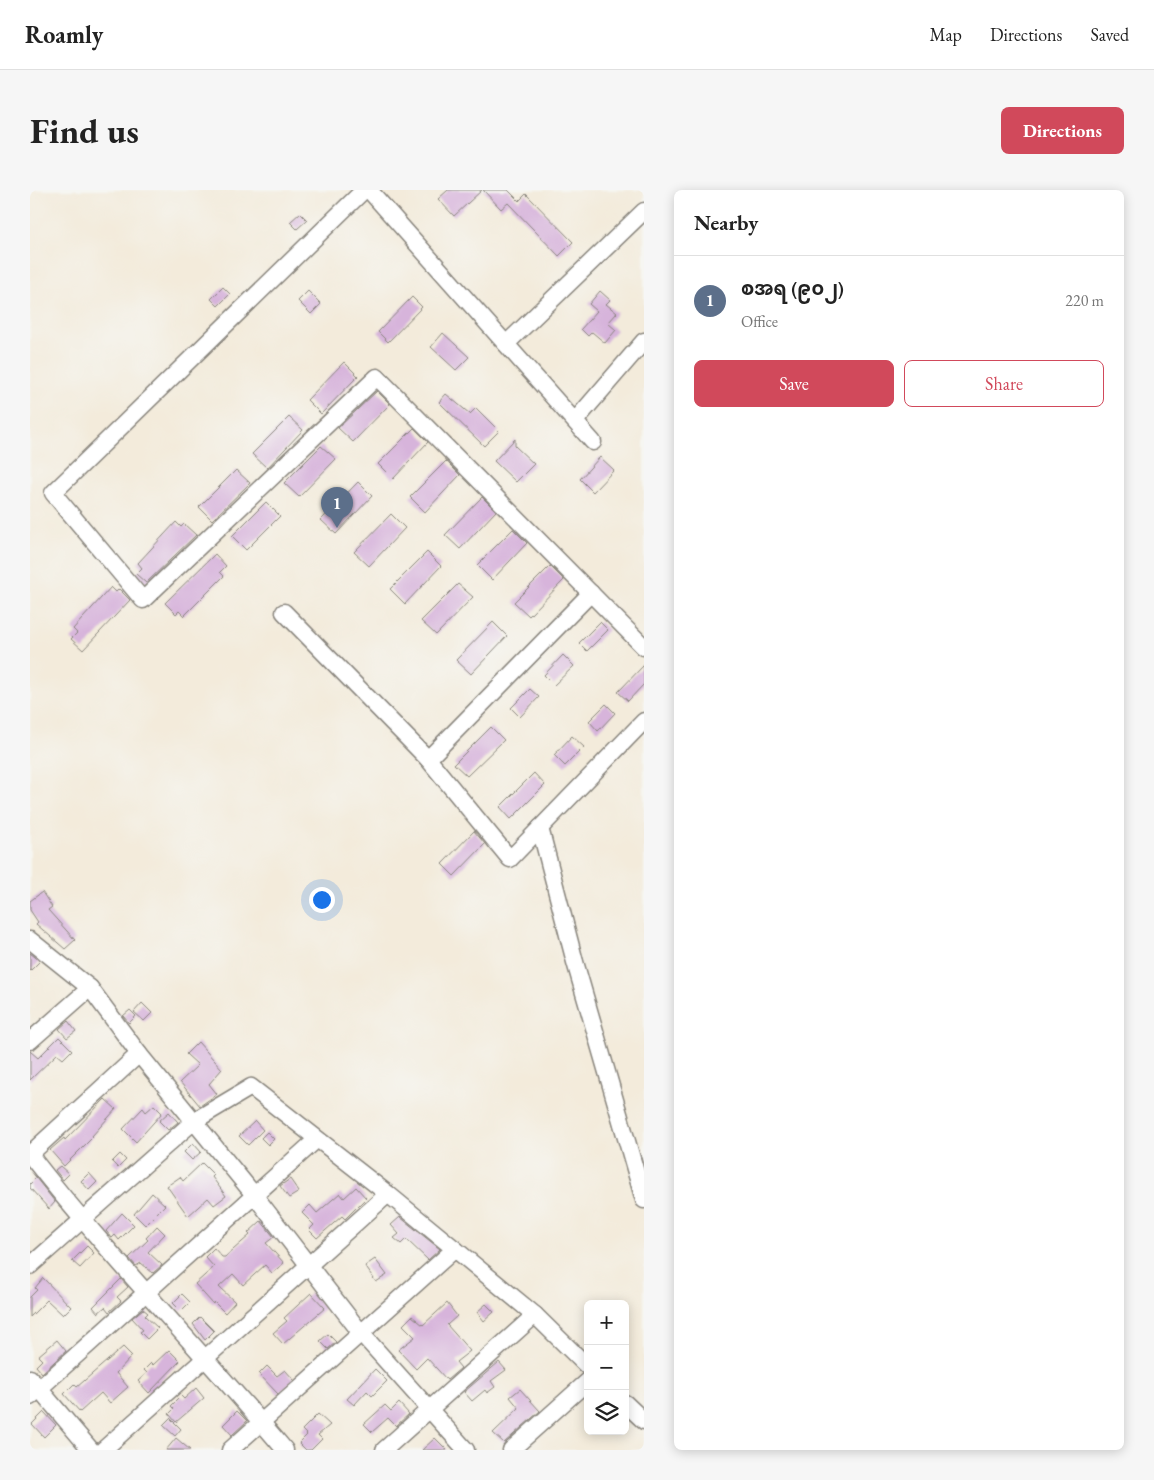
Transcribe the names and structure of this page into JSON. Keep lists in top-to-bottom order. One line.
{"page":{"header":"Roamly","nav":["Map","Directions","Saved"],"buttons":["Directions",["Save","Share"]],"title":"Find us","heading":"Nearby","list":[{"mark":"1","name":"စအရ (၉၀၂)","note":"Office","value":"220 m"}],"pins":"1","map_buttons":["+","−"]}}
